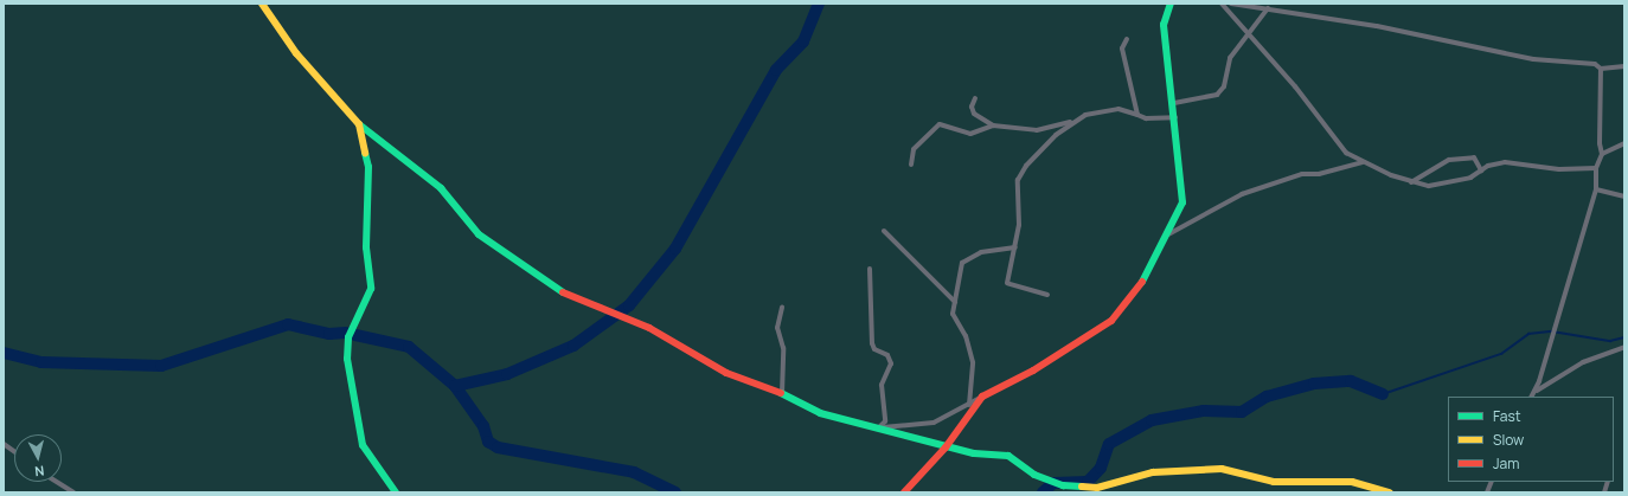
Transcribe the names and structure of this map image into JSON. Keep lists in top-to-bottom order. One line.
{"legend":["Fast","Slow","Jam"],"north":"bottom"}
